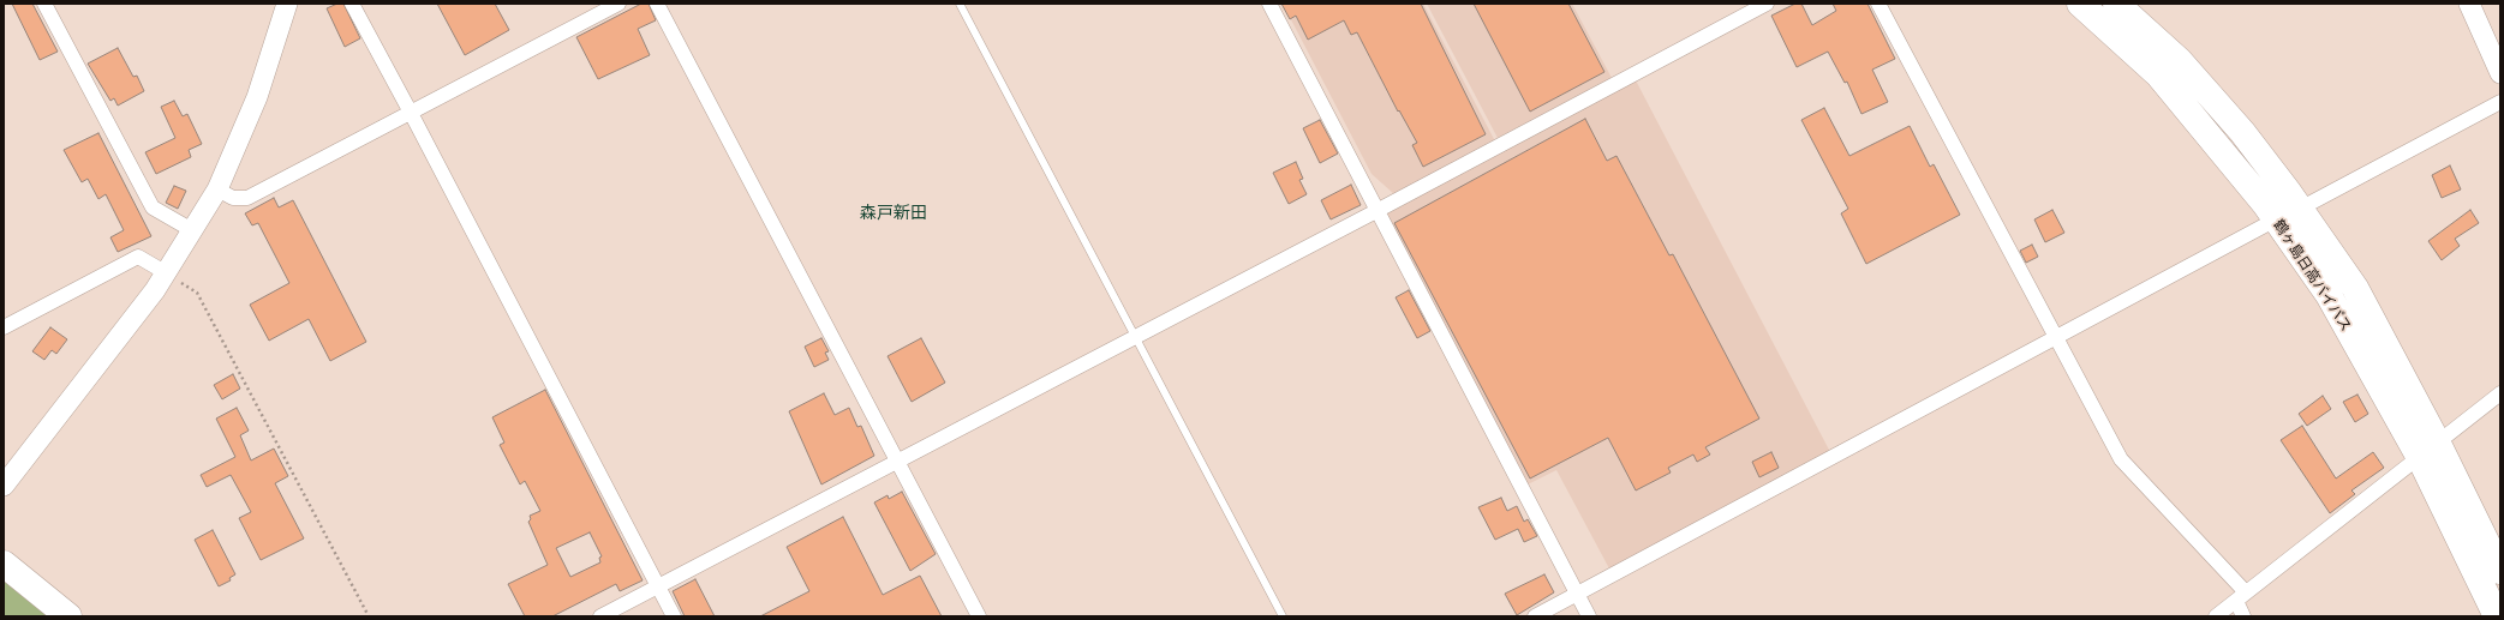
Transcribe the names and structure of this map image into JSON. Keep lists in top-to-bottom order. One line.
{"streets":{"highway":["鶴ヶ島日高バイパス"]},"districts":["森戸新田"]}
